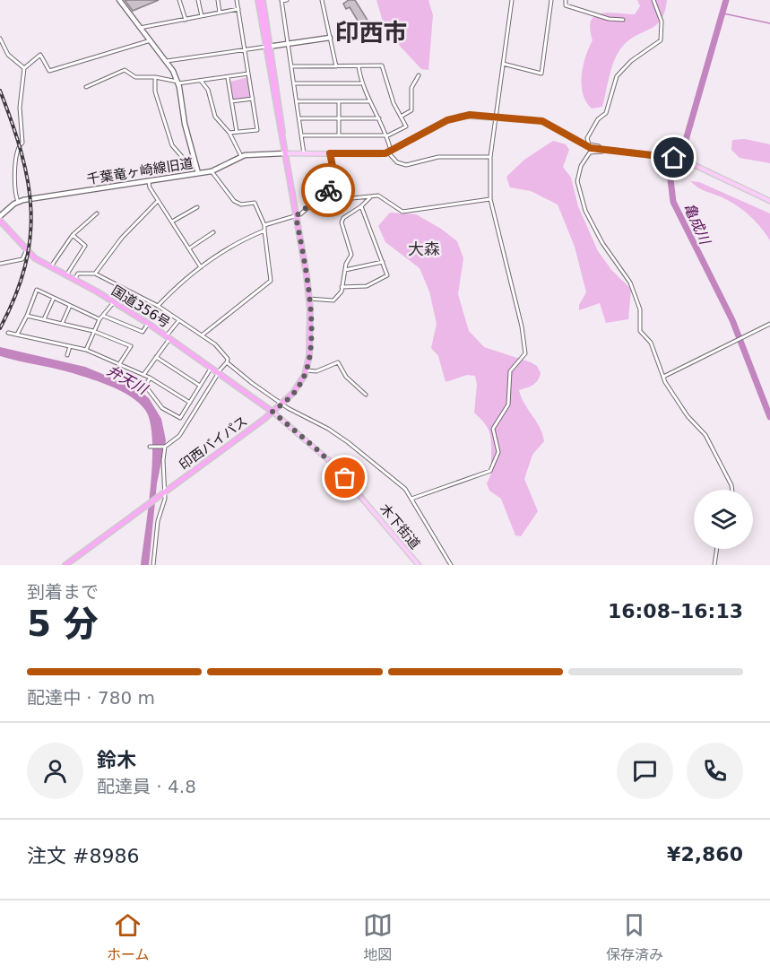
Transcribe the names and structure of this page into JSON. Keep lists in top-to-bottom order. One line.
{"streets":{"highway":["国道356号","印西バイパス"],"main road":["木下街道"],"street":["千葉竜ヶ崎線旧道"]},"crossings":[["千葉竜ヶ崎線旧道","印西バイパス"],["国道356号","印西バイパス"],["国道356号","木下街道"],["印西バイパス","木下街道"]],"districts":["印西市","大森"],"water":["亀成川","弁天川"],"page":{"heading":["5 分","到着まで","16:08–16:13"],"panel":["鈴木","配達員 · 4.8","注文 #8986","¥2,860"],"bar":"配達中 · 780 m","tabs":["ホーム","地図","保存済み"]}}
